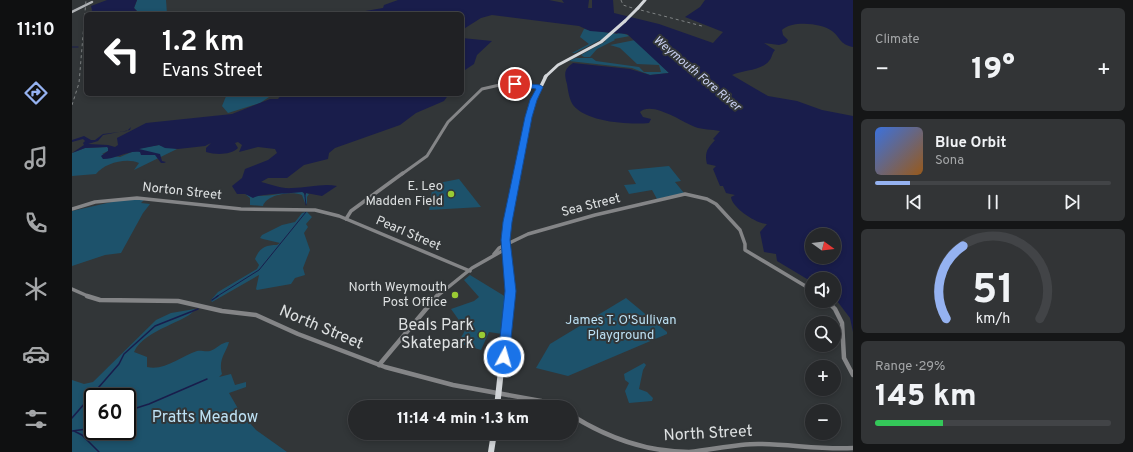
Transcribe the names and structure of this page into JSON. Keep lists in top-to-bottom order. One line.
{"streets":{"street":["Norton Street","Sea Street","Pearl Street","North Street"]},"crossings":[["Norton Street","Pearl Street"],["Sea Street","Pearl Street"],["Sea Street","North Street"]],"water":["Weymouth Fore River"],"parks":["James T. O'Sullivan Playground","Pratts Meadow"],"places":["E. Leo Madden Field","North Weymouth Post Office","Beals Park Skatepark"],"north":"right","page":{"tabs":"11:10","tile":["Climate",["Range · 29%","145 km"]],"turn":["1.2 km","Evans Street"],"heat":["−","19°","+"],"song":["Blue Orbit","Sona"],"map_buttons":["+","−"],"limit":"60","trip":"11:14 · 4 min · 1.3 km","gauge":["51","km/h"]}}
